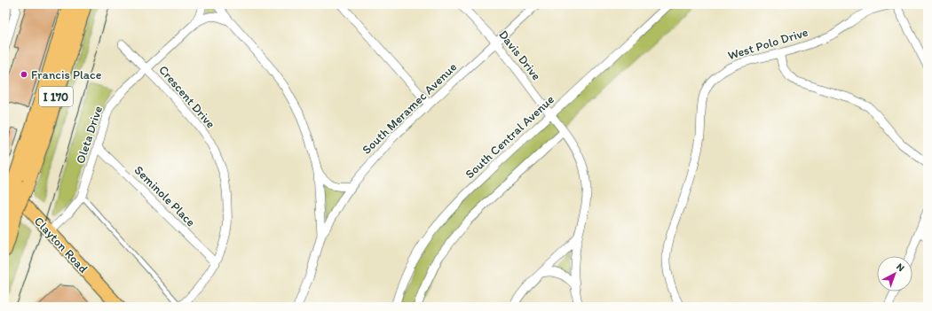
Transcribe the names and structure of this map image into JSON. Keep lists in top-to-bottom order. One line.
{"streets":{"highway":["I 170"],"main road":["Clayton Road"],"street":["West Polo Drive","Davis Drive","Crescent Drive","South Meramec Avenue","Oleta Drive","South Central Avenue","Seminole Place"]},"crossings":[["Davis Drive","South Meramec Avenue"],["Davis Drive","South Central Avenue"],["I 170","Clayton Road"],["Crescent Drive","Oleta Drive"],["Crescent Drive","Seminole Place"],["Oleta Drive","Seminole Place"],["Oleta Drive","Clayton Road"]],"places":["Francis Place"],"north":"top right"}
